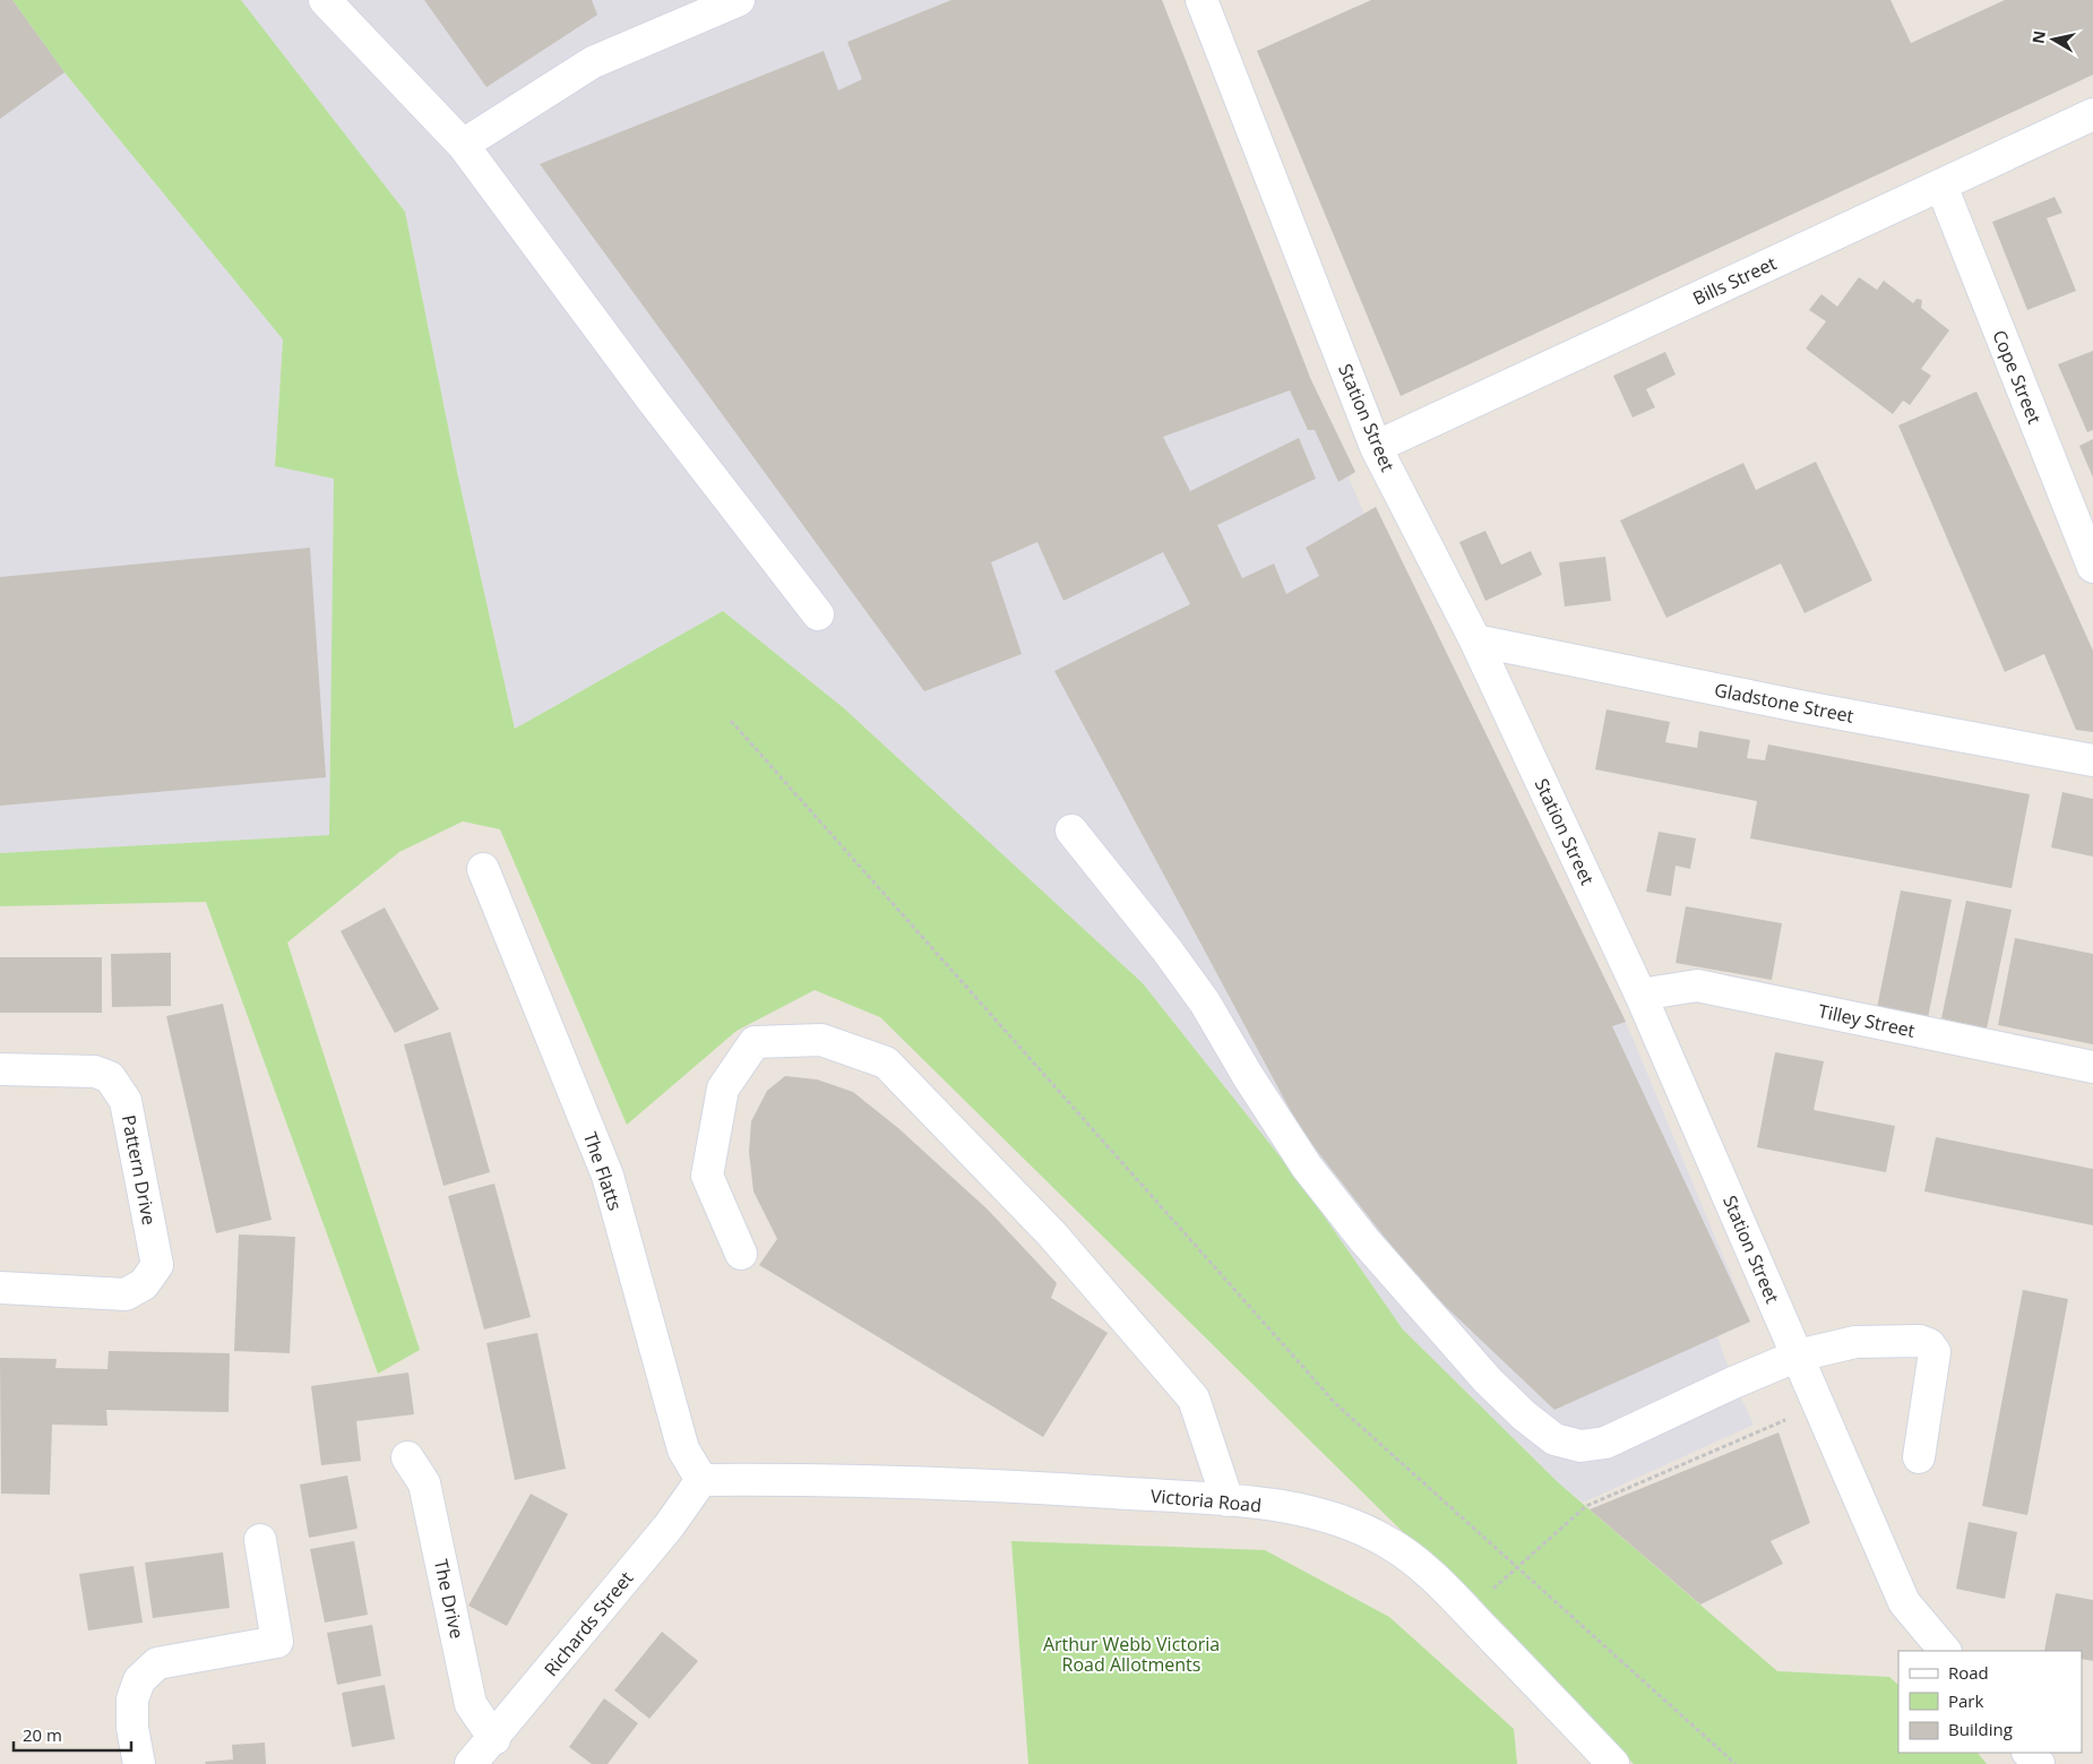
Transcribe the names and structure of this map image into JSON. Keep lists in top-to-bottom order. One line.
{"streets":{"street":["Bills Street","Cope Street","Station Street","Gladstone Street","Tilley Street","Pattern Drive","The Flatts","Victoria Road","The Drive","Richards Street"]},"crossings":[["Bills Street","Cope Street"],["Bills Street","Station Street"],["Station Street","Gladstone Street"],["Station Street","Tilley Street"],["The Flatts","Victoria Road"],["The Flatts","Richards Street"],["Victoria Road","Richards Street"],["The Drive","Richards Street"]],"parks":["Arthur Webb Victoria Road Allotments"],"legend":["Road","Park","Building"],"scale_bar":"20 m","north":"left"}
